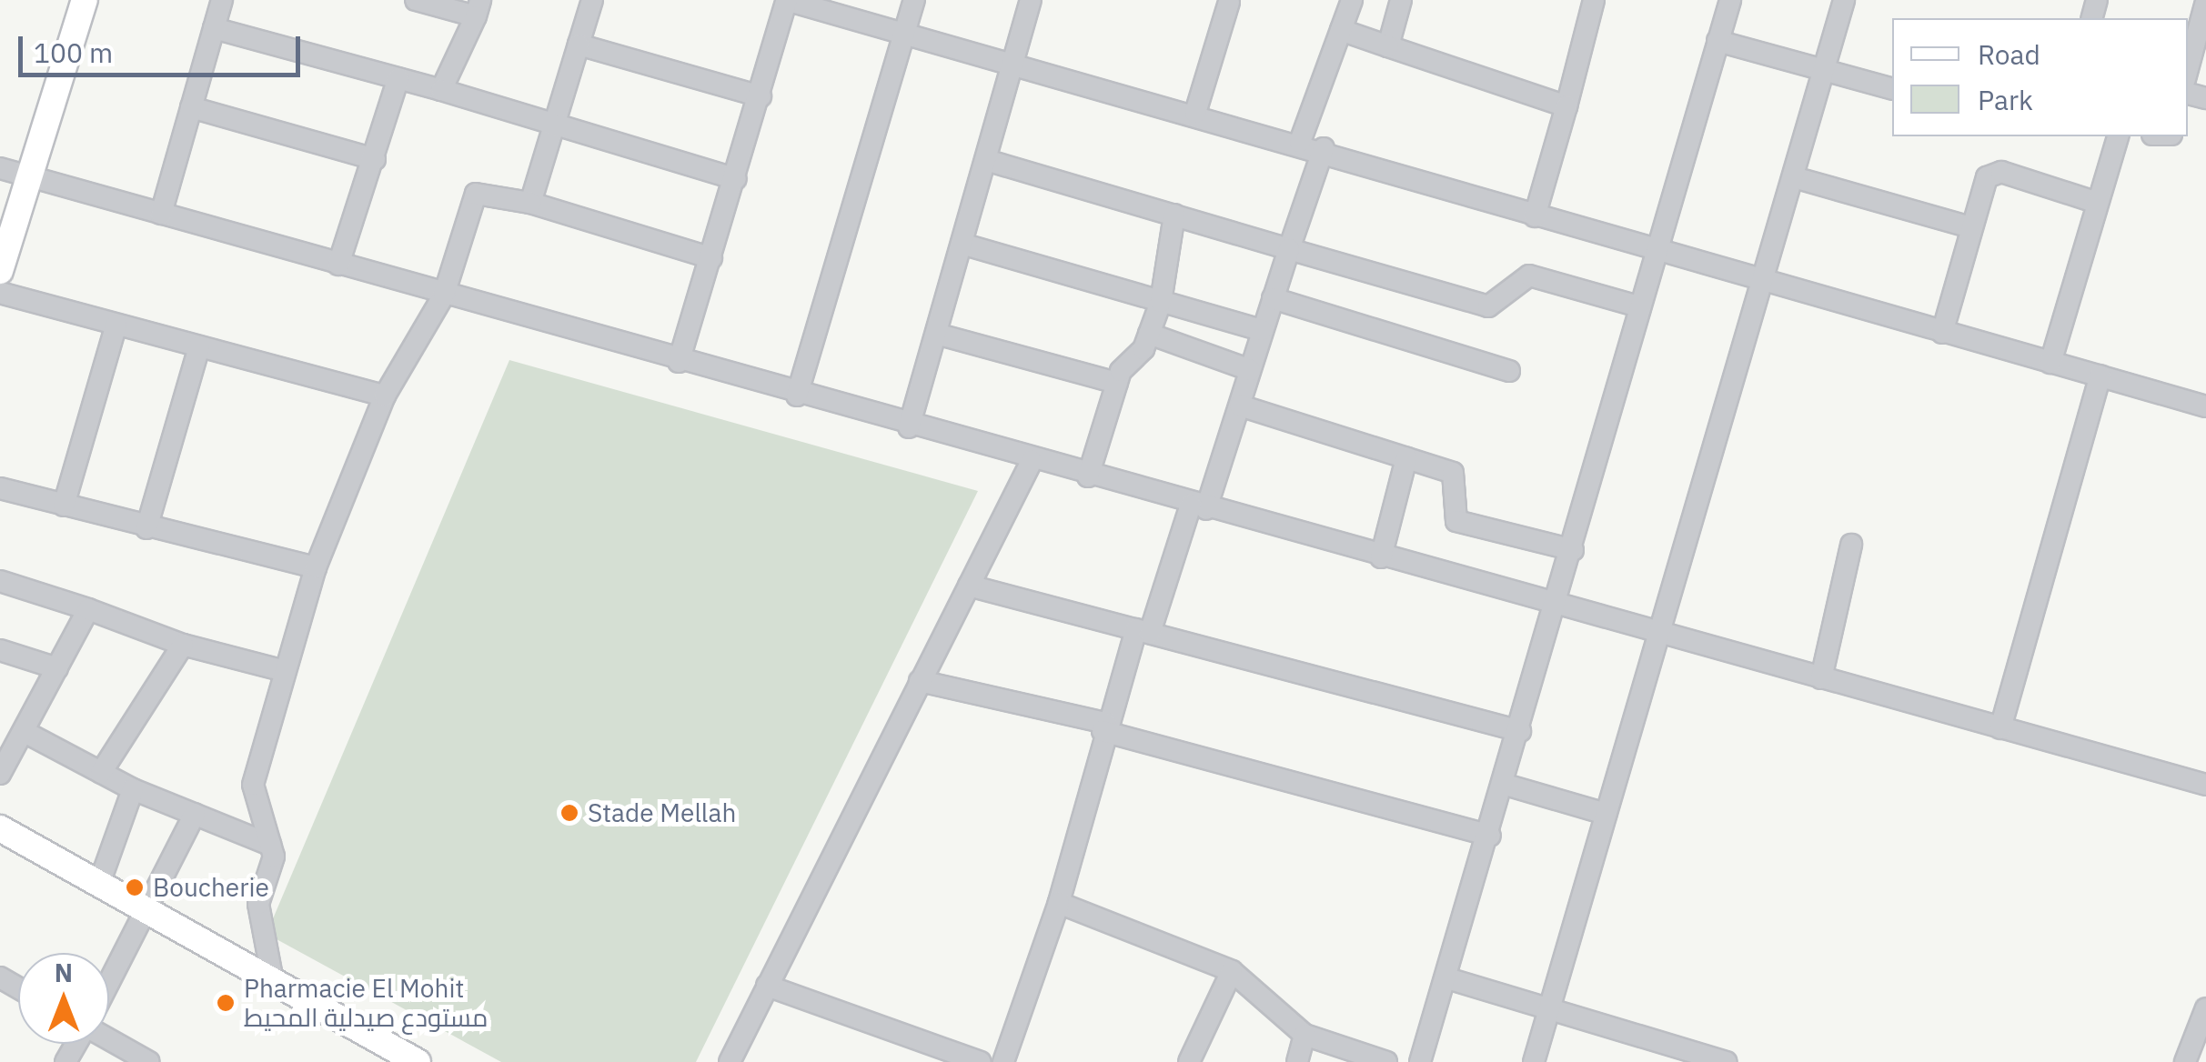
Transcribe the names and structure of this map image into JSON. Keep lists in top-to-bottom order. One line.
{"places":["Stade Mellah","Boucherie","Pharmacie El Mohit مستودع صيدلية المحيط"],"legend":["Road","Park"],"scale_bar":"100 m","north":"top"}
